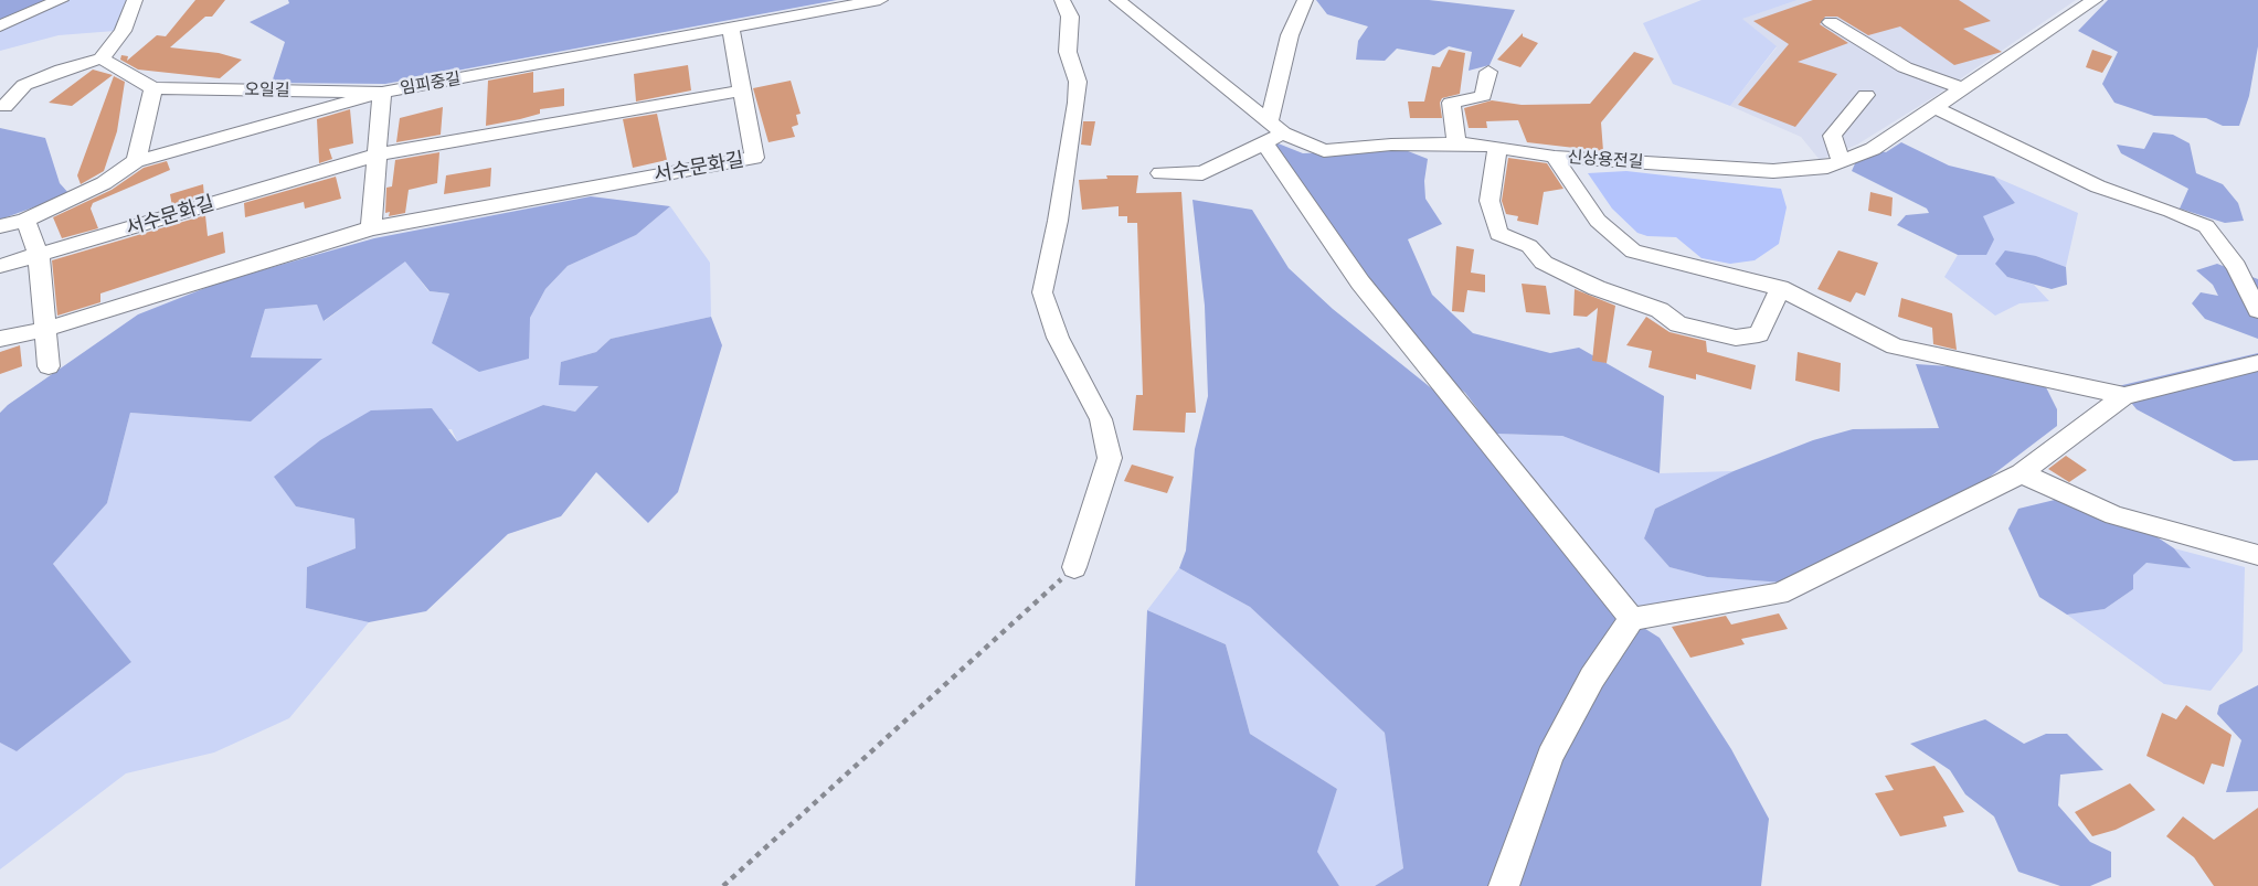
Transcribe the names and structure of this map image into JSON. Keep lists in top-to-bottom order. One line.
{"streets":{"street":["임피중길","오일길","신상용전길","서수문화길"]},"crossings":[["임피중길","오일길"]]}
